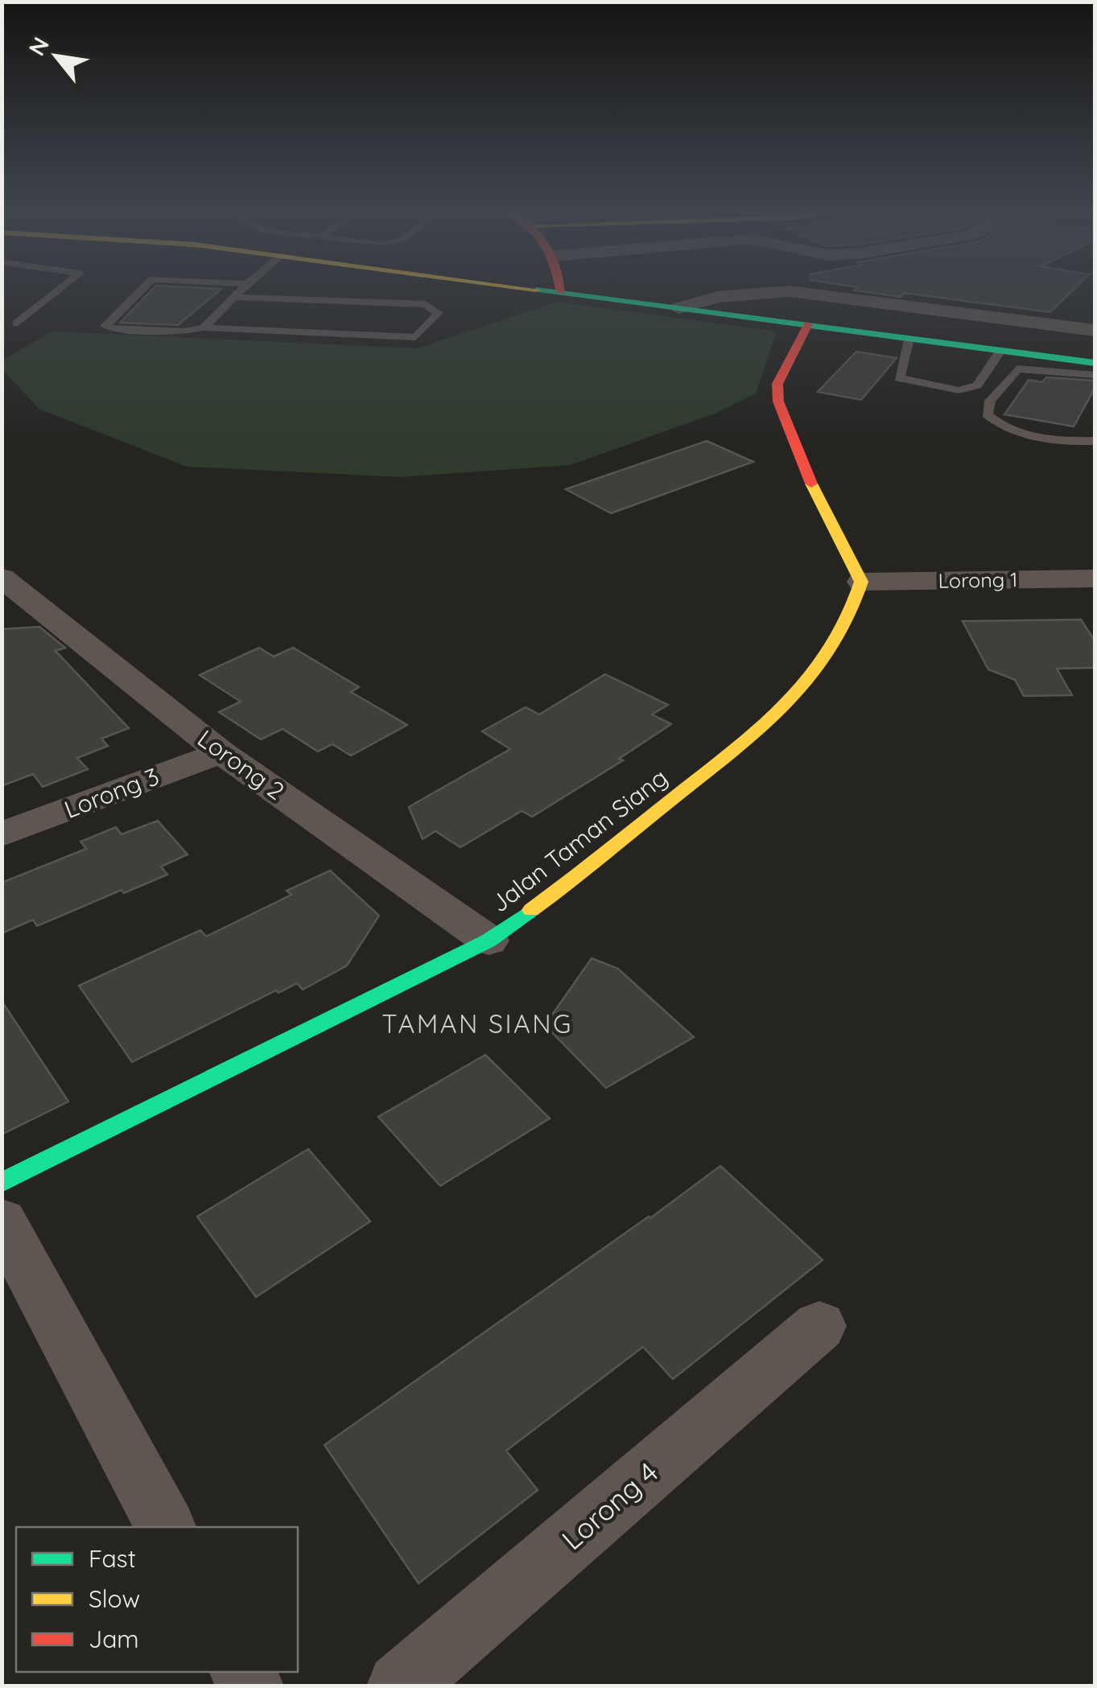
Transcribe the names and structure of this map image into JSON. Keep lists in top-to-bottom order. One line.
{"streets":{"street":["Lorong 1","Lorong 2","Lorong 3","Jalan Taman Siang","Lorong 4"]},"crossings":[["Lorong 1","Jalan Taman Siang"],["Lorong 2","Lorong 3"],["Lorong 2","Jalan Taman Siang"]],"districts":["TAMAN SIANG"],"legend":["Fast","Slow","Jam"],"north":"top left"}
